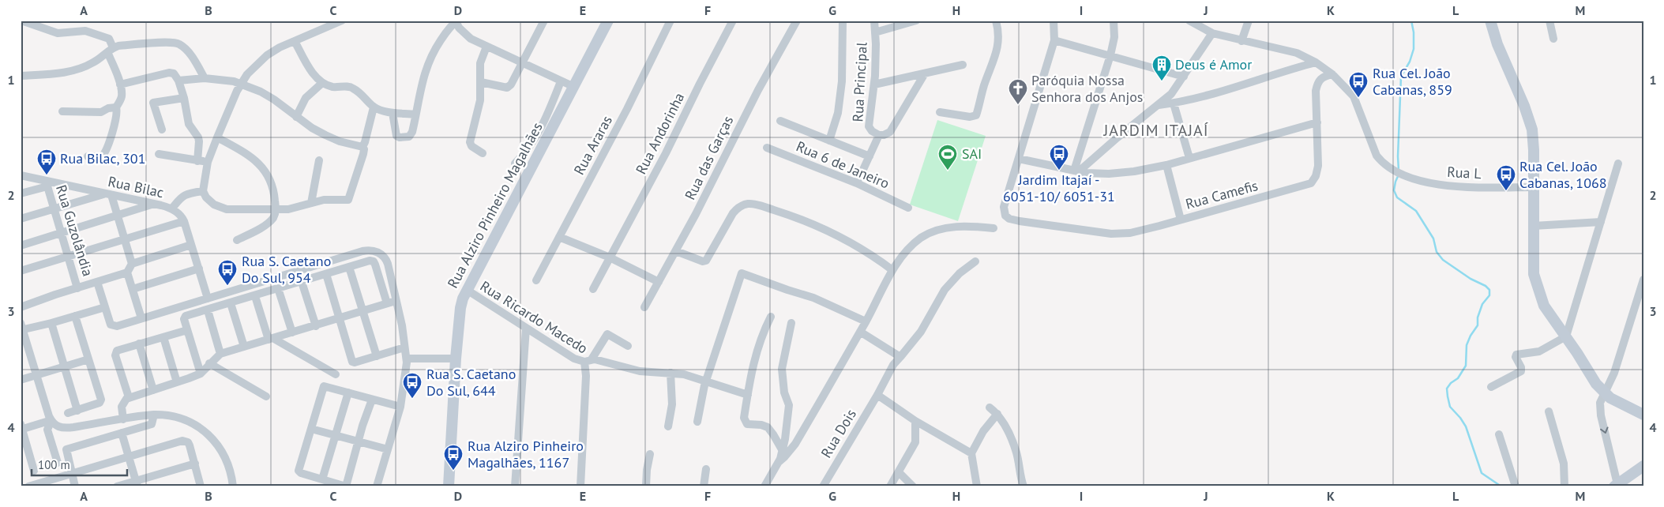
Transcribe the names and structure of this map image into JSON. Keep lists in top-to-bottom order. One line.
{"streets":{"street":["Rua Principal","Rua Andorinha","Rua Araras","Rua das Garças","Rua 6 de Janeiro","Rua L","Rua Bilac","Rua Camefis","Rua Alziro Pinheiro Magalhães","Rua Guzolândia","Rua Ricardo Macedo","Rua Dois"]},"crossings":[["Rua Principal","Rua 6 de Janeiro"],["Rua L","Rua Camefis"],["Rua Bilac","Rua Guzolândia"],["Rua Alziro Pinheiro Magalhães","Rua Ricardo Macedo"]],"districts":["JARDIM ITAJAÍ"],"places":{"building":["Deus é Amor"],"bus stop":["Rua Cel. João Cabanas, 859","Jardim Itajaí - 6051-10/ 6051-31","Rua Bilac, 301","Rua Cel. João Cabanas, 1068","Rua S. Caetano Do Sul, 954","Rua S. Caetano Do Sul, 644","Rua Alziro Pinheiro Magalhães, 1167"],"church":["Paróquia Nossa Senhora dos Anjos"],"sports":["SAI"]},"scale_bar":"100 m","grid":{"columns":["A","B","C","D","E","F","G","H","I","J","K","L","M"],"rows":["1","2","3","4"]}}
